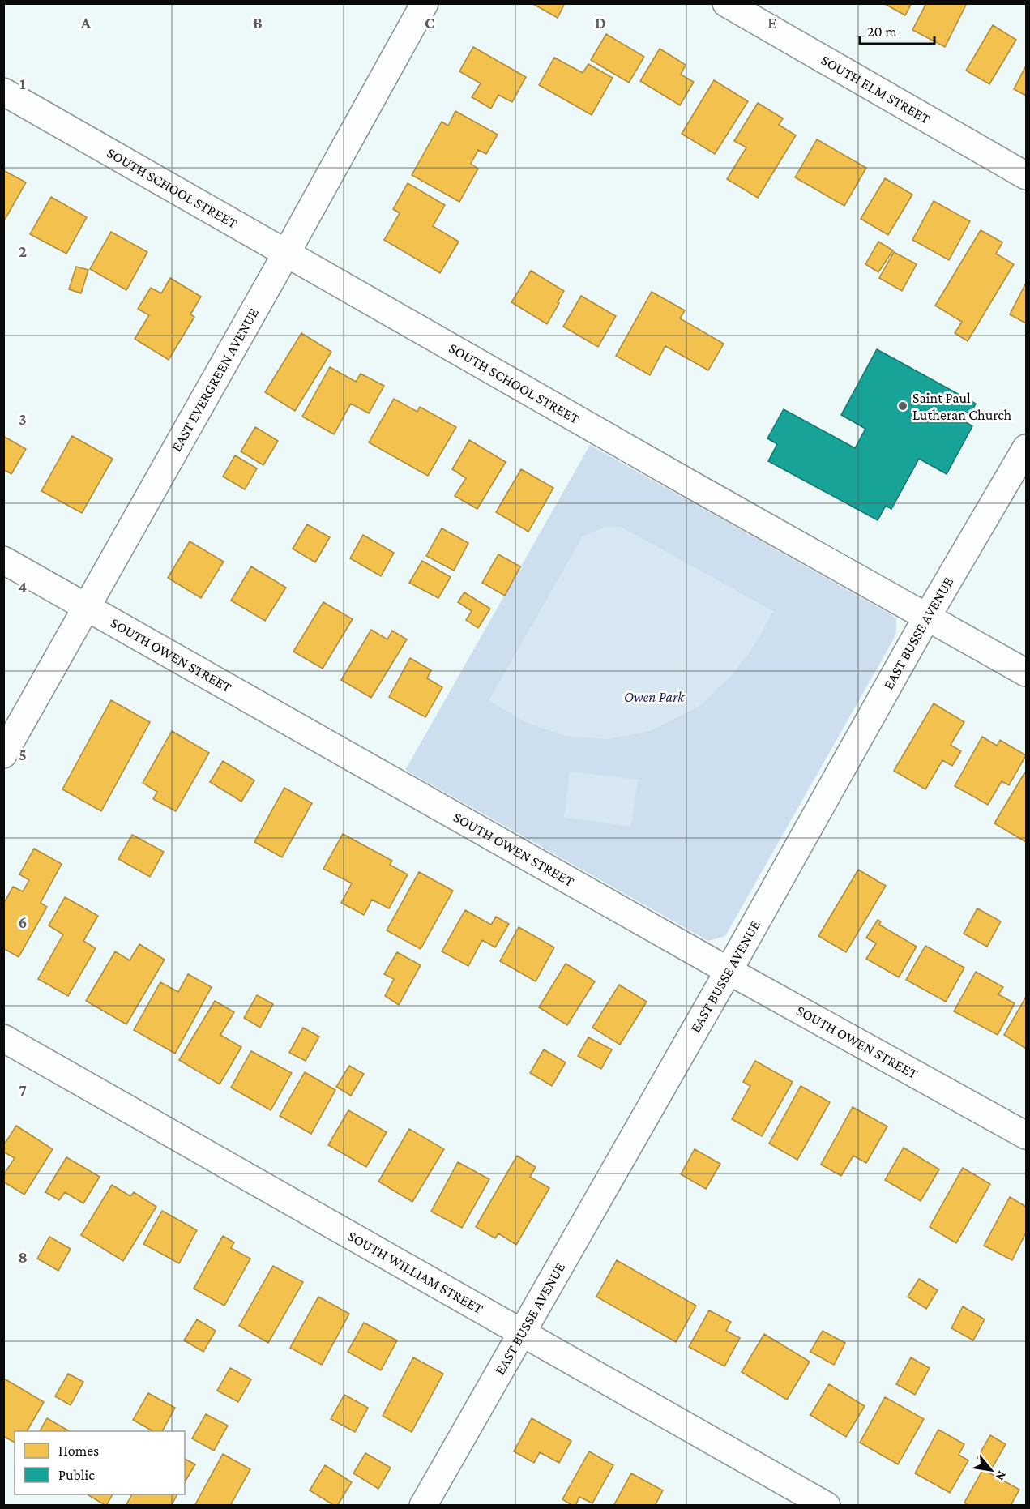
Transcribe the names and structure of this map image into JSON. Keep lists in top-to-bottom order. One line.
{"streets":{"street":["SOUTH ELM STREET","SOUTH SCHOOL STREET","EAST EVERGREEN AVENUE","EAST BUSSE AVENUE","SOUTH OWEN STREET","SOUTH WILLIAM STREET"]},"crossings":[["SOUTH SCHOOL STREET","EAST EVERGREEN AVENUE"],["SOUTH SCHOOL STREET","EAST BUSSE AVENUE"],["EAST EVERGREEN AVENUE","SOUTH OWEN STREET"],["EAST BUSSE AVENUE","SOUTH OWEN STREET"],["EAST BUSSE AVENUE","SOUTH WILLIAM STREET"]],"parks":["Owen Park"],"places":["Saint Paul Lutheran Church"],"legend":["Homes","Public"],"scale_bar":"20 m","north":"bottom right","grid":{"columns":["A","B","C","D","E"],"rows":["1","2","3","4","5","6","7","8"]}}
